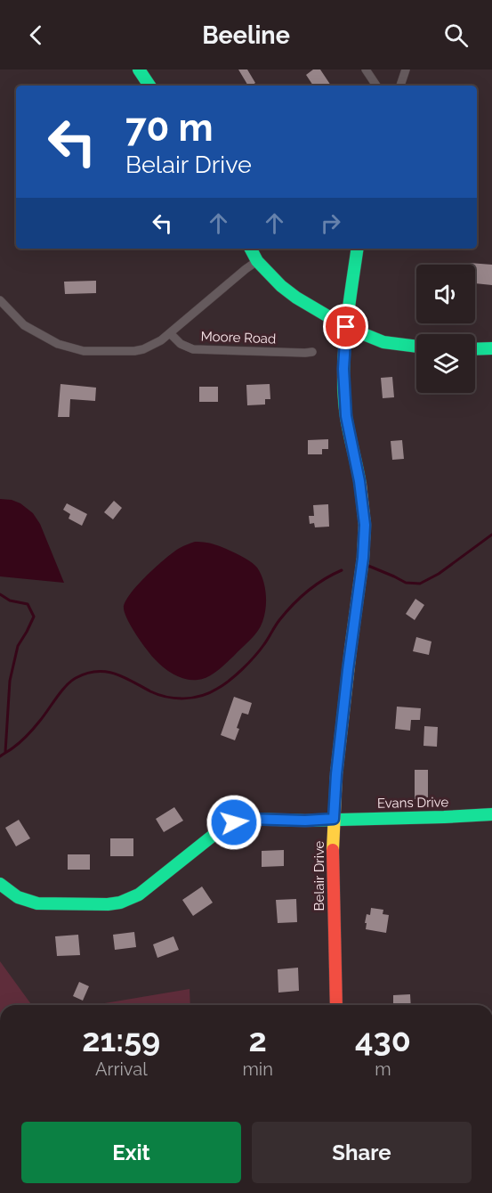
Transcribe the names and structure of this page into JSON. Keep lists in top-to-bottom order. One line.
{"streets":{"street":["Moore Road","Evans Drive","Belair Drive"]},"crossings":[["Evans Drive","Belair Drive"]],"page":{"header":"Beeline","turn":["70 m","Belair Drive"],"eta":["21:59","Arrival","2","min","430","m"],"buttons":["Exit","Share"]}}
